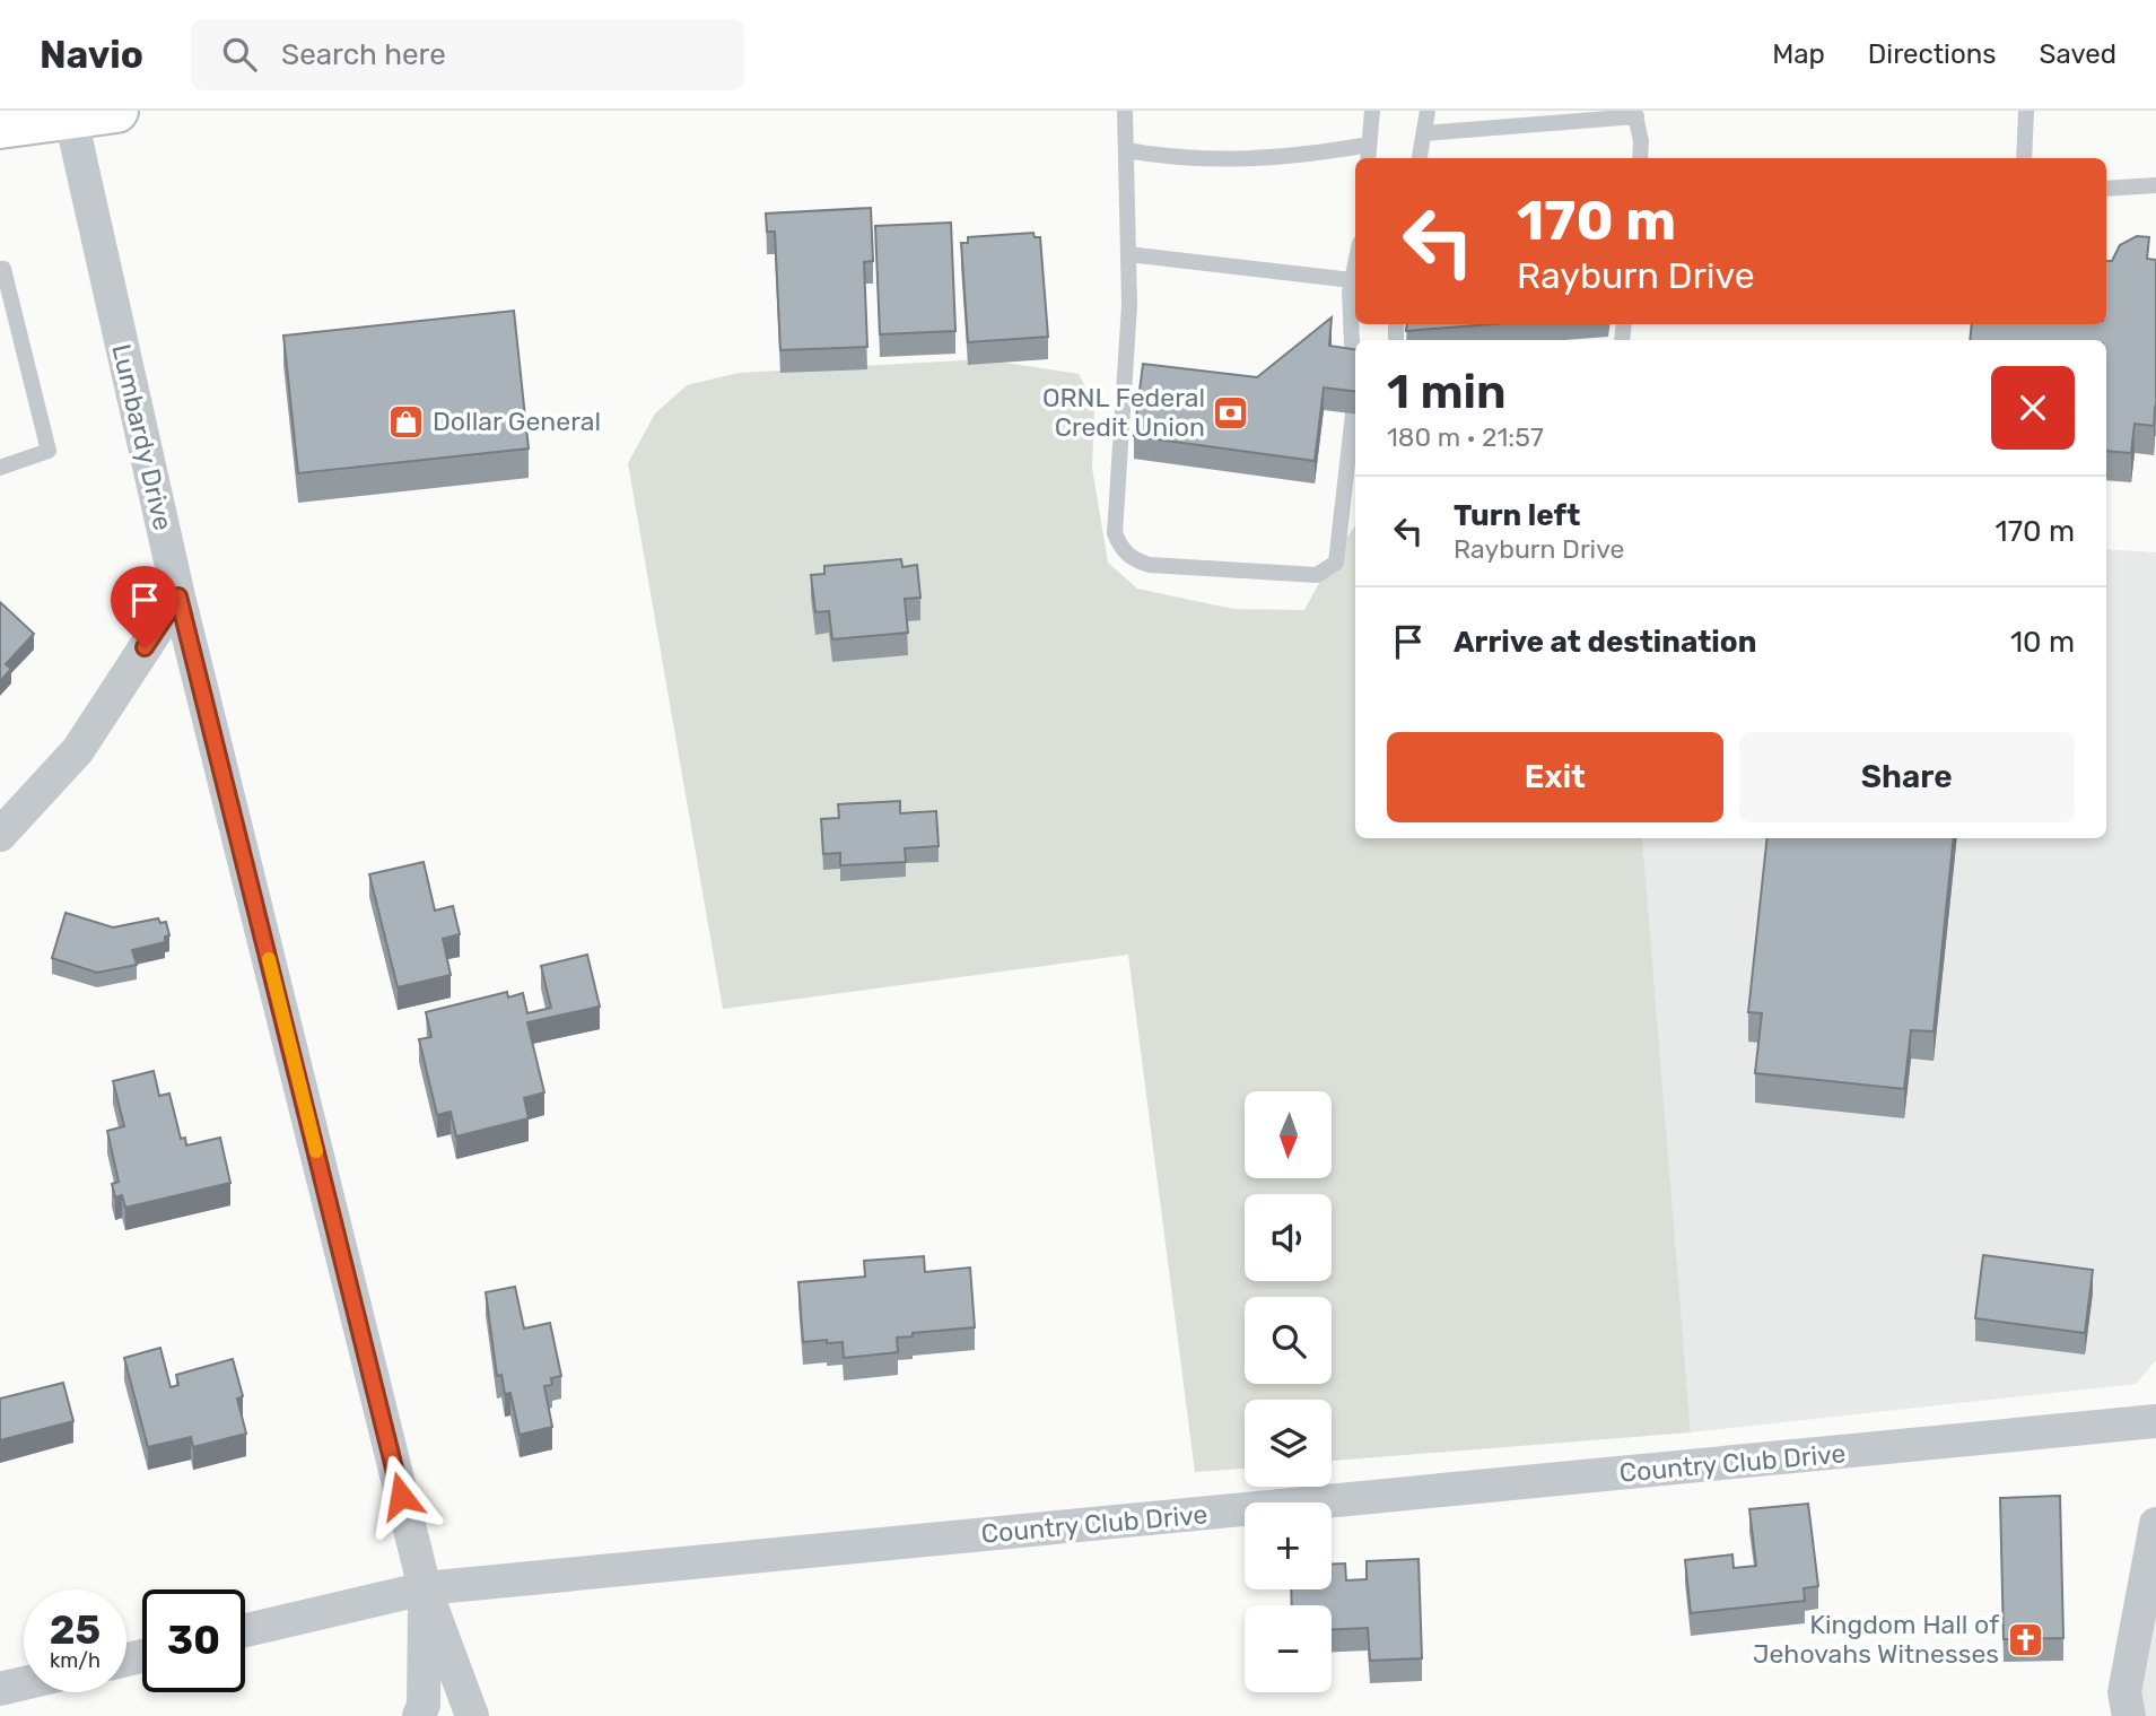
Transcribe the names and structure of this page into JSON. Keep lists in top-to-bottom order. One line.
{"streets":{"street":["Lumbardy Drive","Country Club Drive"]},"crossings":[["Lumbardy Drive","Country Club Drive"]],"places":{"bank":["ORNL Federal Credit Union"],"shop":["Dollar General"],"church":["Kingdom Hall of Jehovahs Witnesses"]},"north":"bottom","page":{"header":"Navio","search":"Search here","nav":["Map","Directions","Saved"],"turn":["170 m","Rayburn Drive"],"heading":["1 min","180 m · 21:57"],"list":[{"name":"Turn left","note":"Rayburn Drive","value":"170 m"},{"name":"Arrive at destination","value":"10 m"}],"buttons":["Exit","Share"],"map_buttons":["+","−"],"speed":"25 km/h","limit":"30"}}
